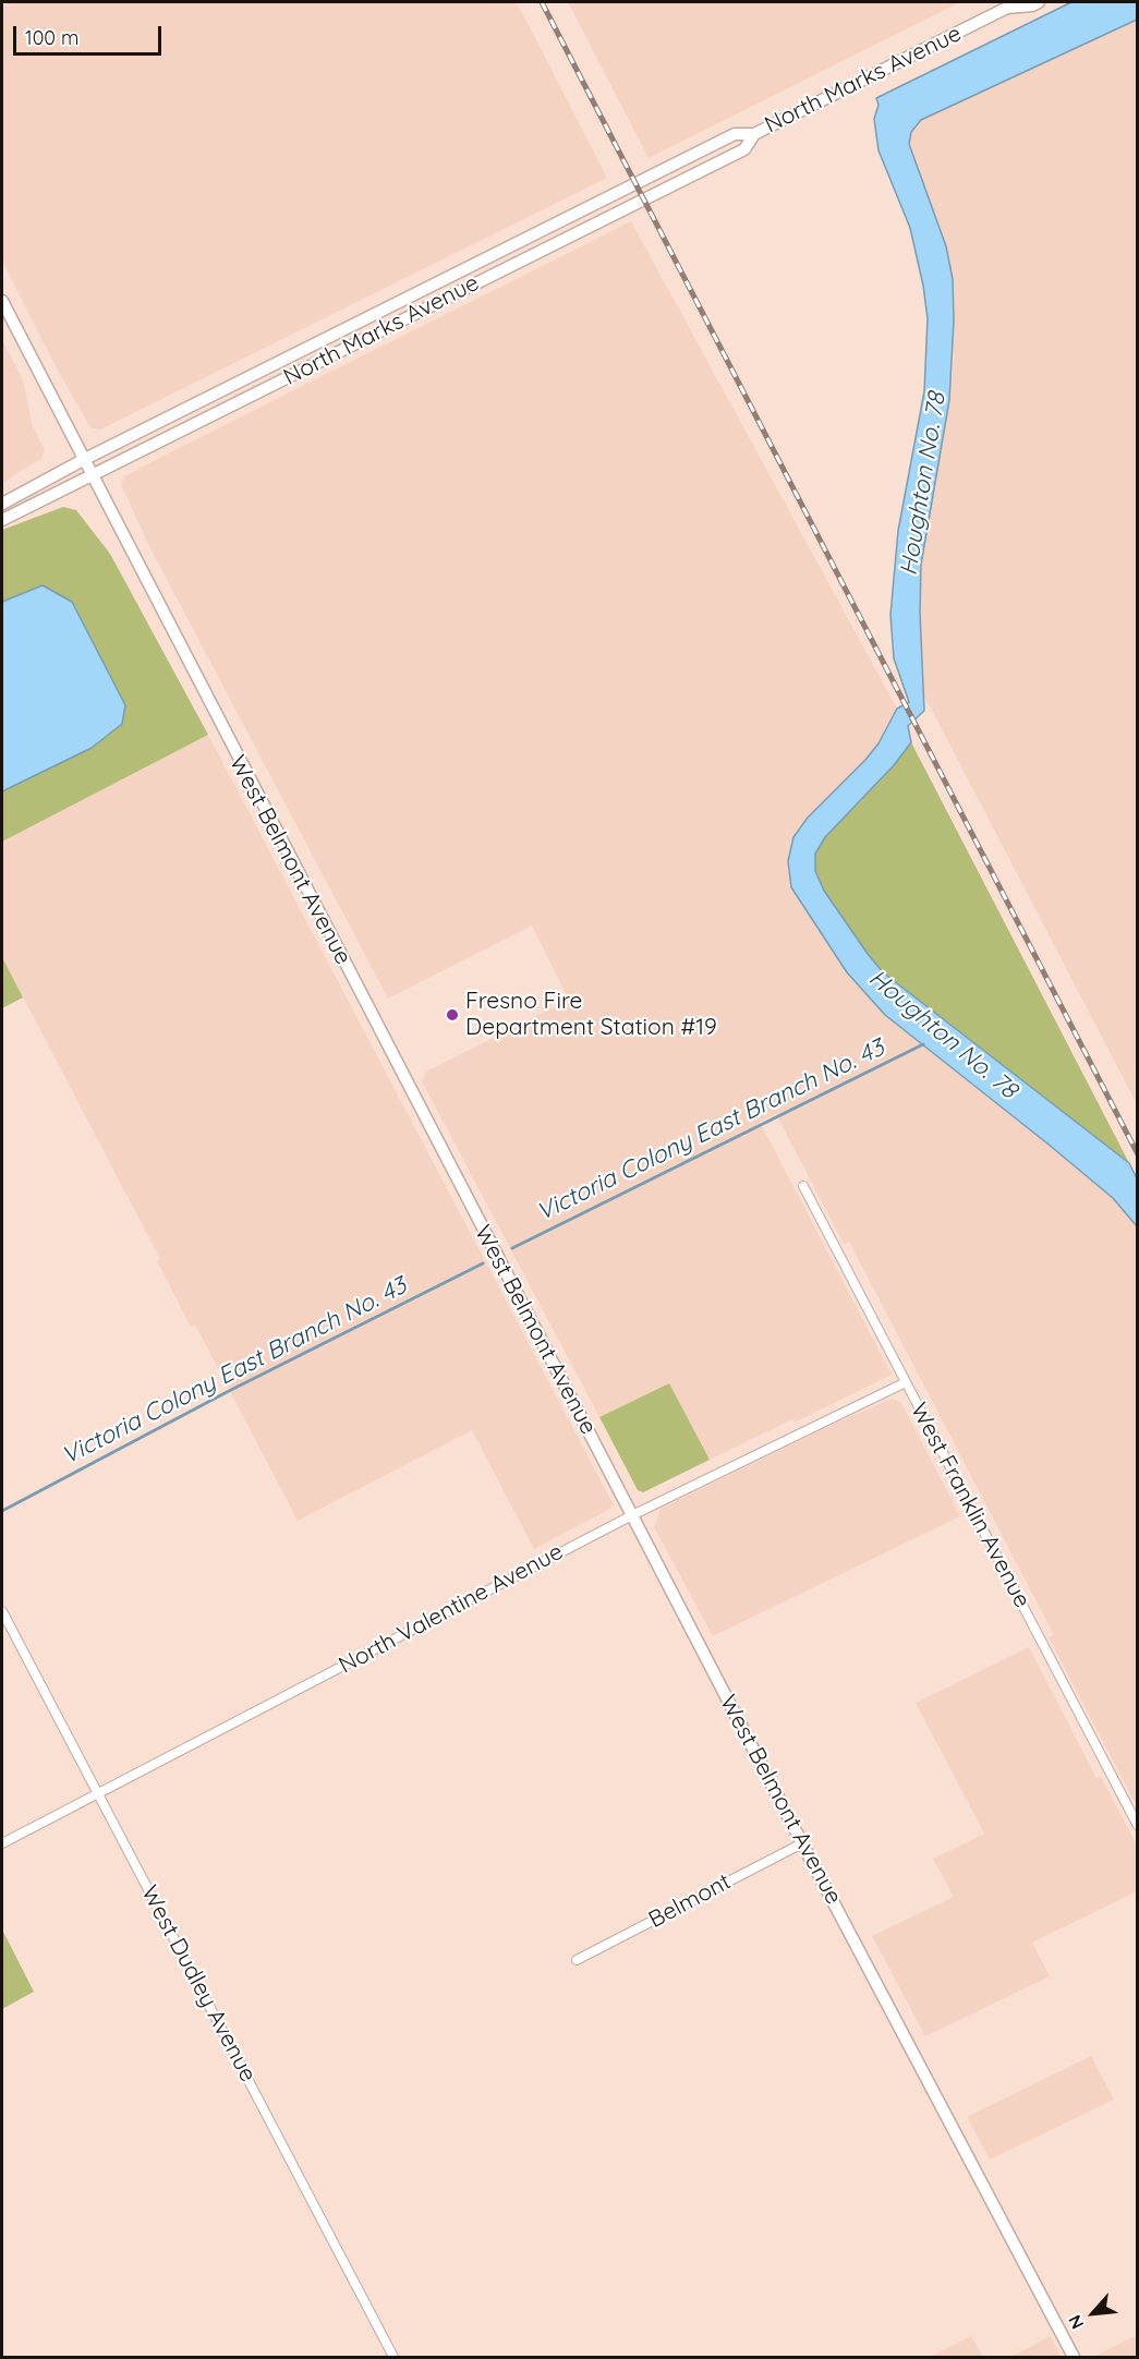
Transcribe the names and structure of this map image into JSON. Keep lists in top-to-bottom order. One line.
{"streets":{"main road":["North Marks Avenue","West Belmont Avenue"],"street":["West Franklin Avenue","North Valentine Avenue","Belmont","West Dudley Avenue"]},"crossings":[["North Marks Avenue","West Belmont Avenue"],["West Belmont Avenue","North Valentine Avenue"],["West Belmont Avenue","Belmont"],["West Franklin Avenue","North Valentine Avenue"],["North Valentine Avenue","West Dudley Avenue"]],"water":["Houghton No. 78","Victoria Colony East Branch No. 43"],"places":["Fresno Fire Department Station #19"],"scale_bar":"100 m","north":"bottom left"}
